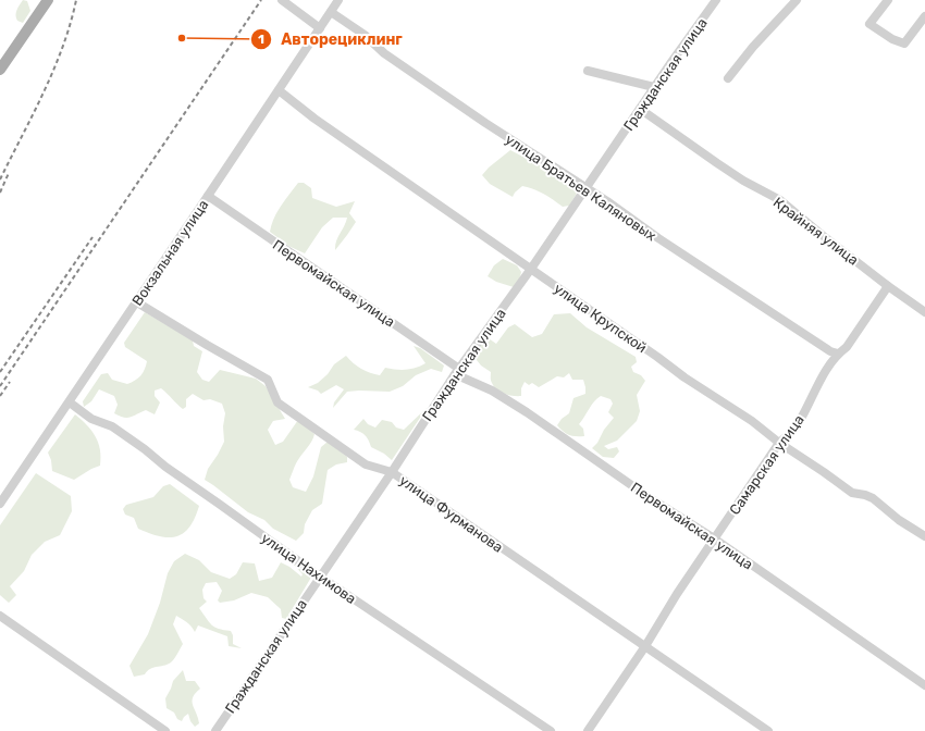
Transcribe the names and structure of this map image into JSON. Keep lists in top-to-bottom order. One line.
{"streets":{"street":["Гражданская улица","улица Братьев Каляновых","Крайняя улица","Вокзальная улица","Первомайская улица","улица Крупской","Самарская улица","улица Фурманова","улица Нахимова"]},"crossings":[["Гражданская улица","улица Братьев Каляновых"],["Гражданская улица","Крайняя улица"],["Гражданская улица","Первомайская улица"],["Гражданская улица","улица Крупской"],["Гражданская улица","улица Фурманова"],["Гражданская улица","улица Нахимова"],["улица Братьев Каляновых","Вокзальная улица"],["улица Братьев Каляновых","Самарская улица"],["Крайняя улица","Самарская улица"],["Вокзальная улица","Первомайская улица"],["Вокзальная улица","улица Крупской"],["Вокзальная улица","улица Фурманова"],["Вокзальная улица","улица Нахимова"],["Первомайская улица","Самарская улица"],["улица Крупской","Самарская улица"],["Самарская улица","улица Фурманова"]],"places":["Авторециклинг"]}
